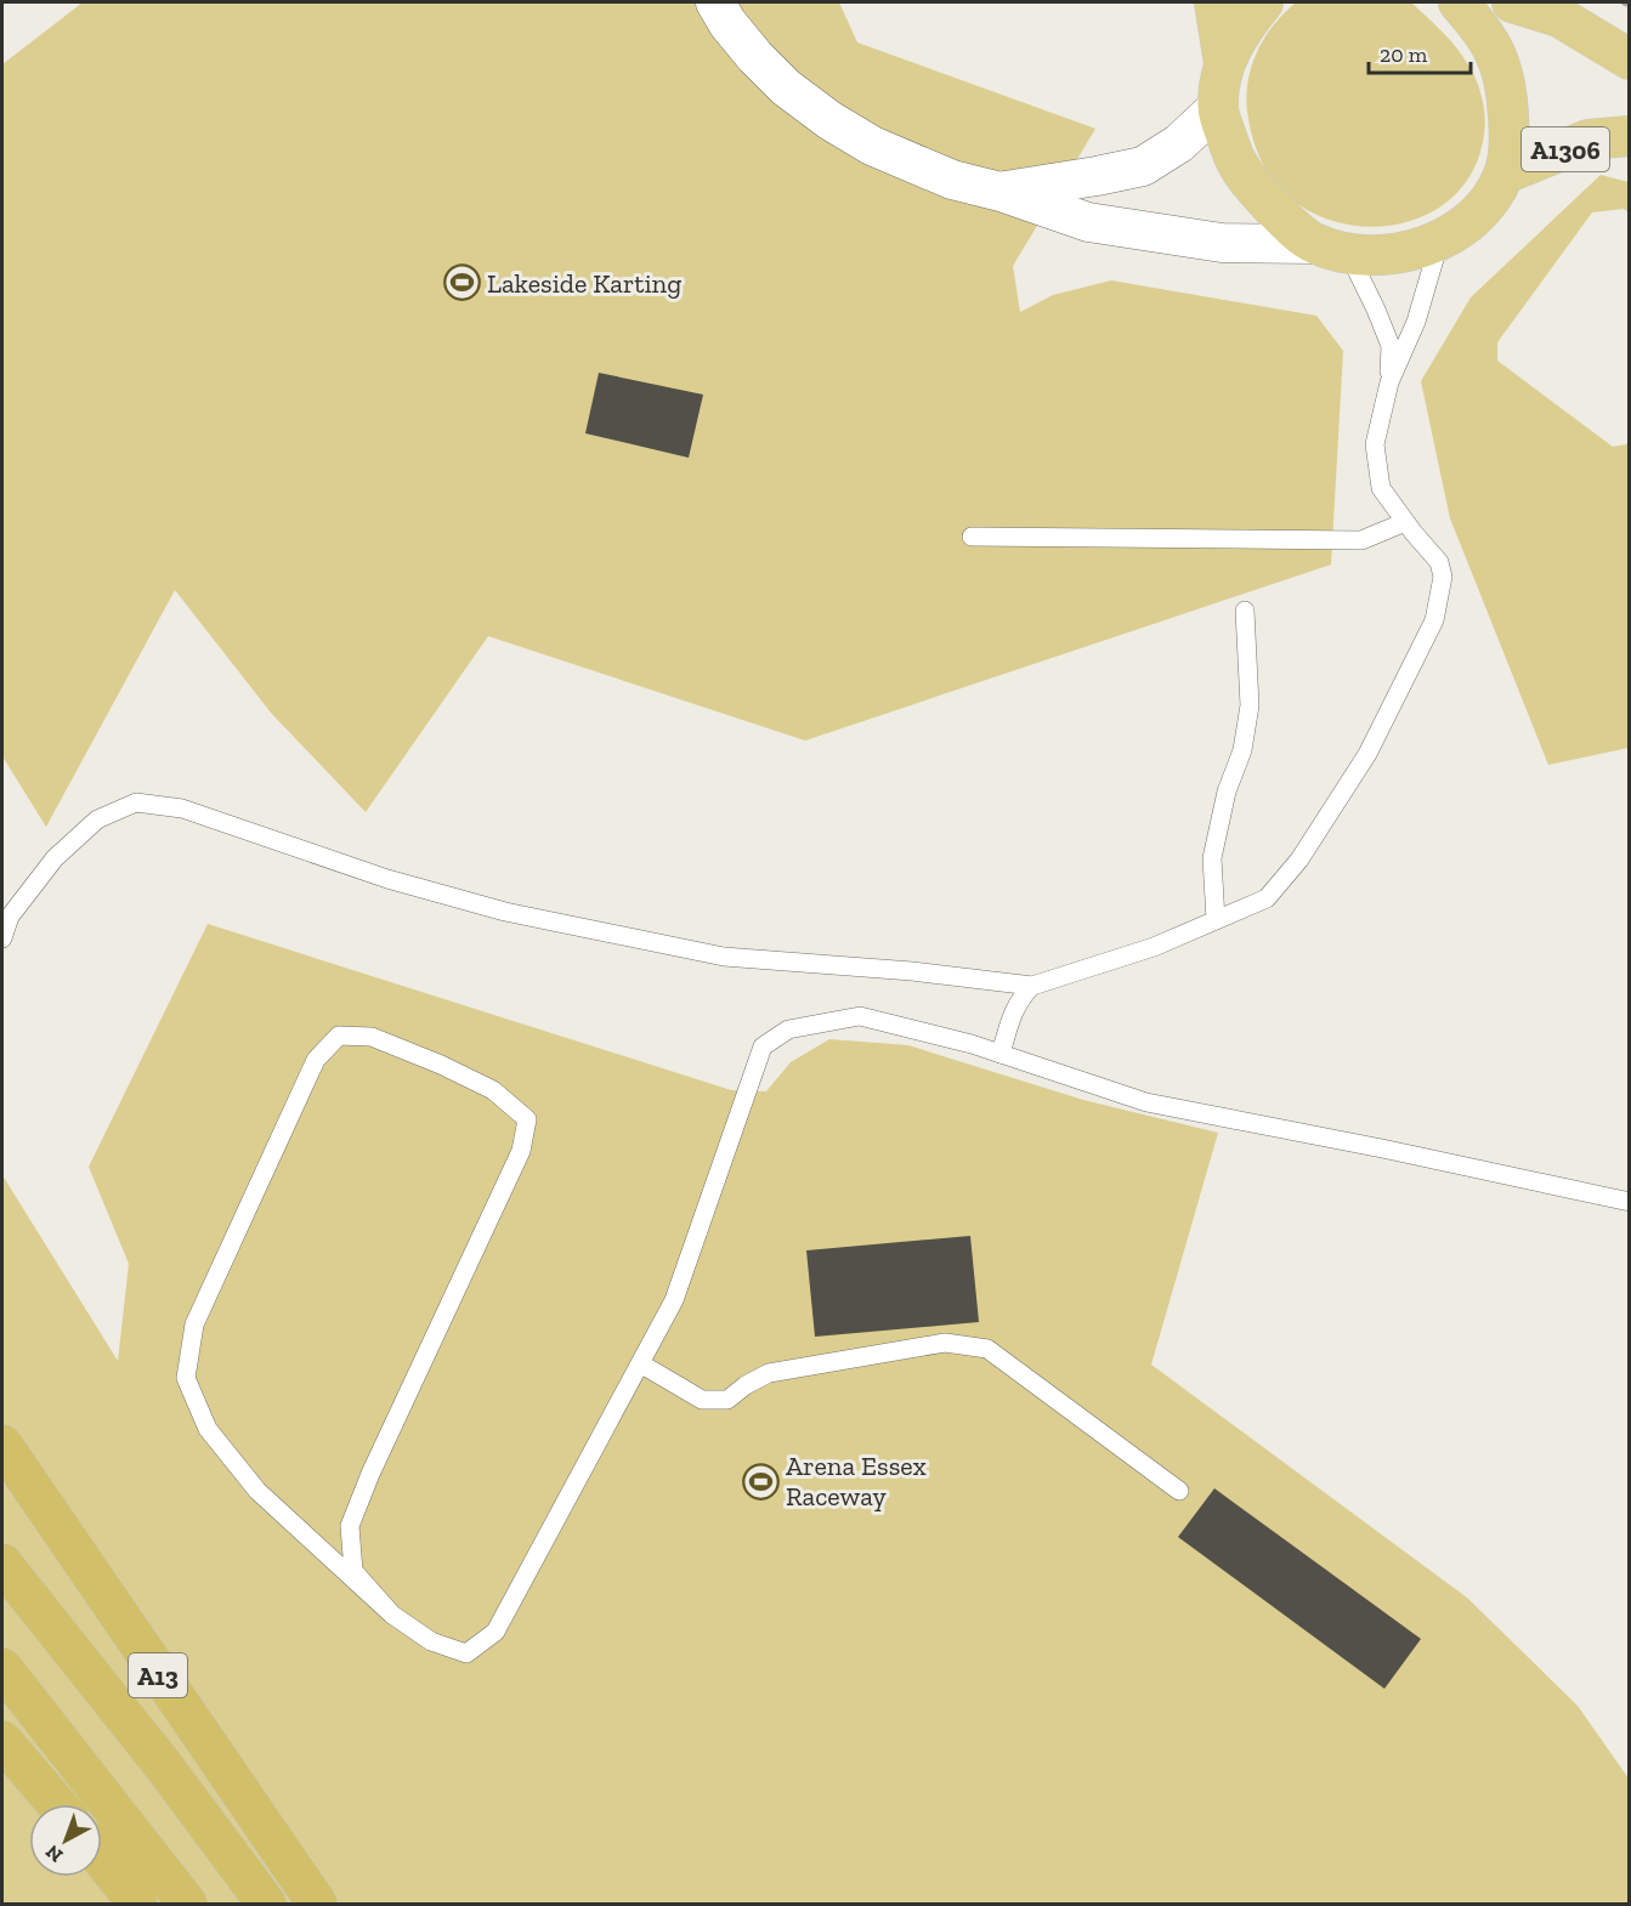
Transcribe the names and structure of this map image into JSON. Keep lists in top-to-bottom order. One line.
{"streets":{"highway":["A13"],"main road":["A1306"]},"places":{"sports":["Lakeside Karting","Arena Essex Raceway"]},"scale_bar":"20 m","north":"bottom left"}
